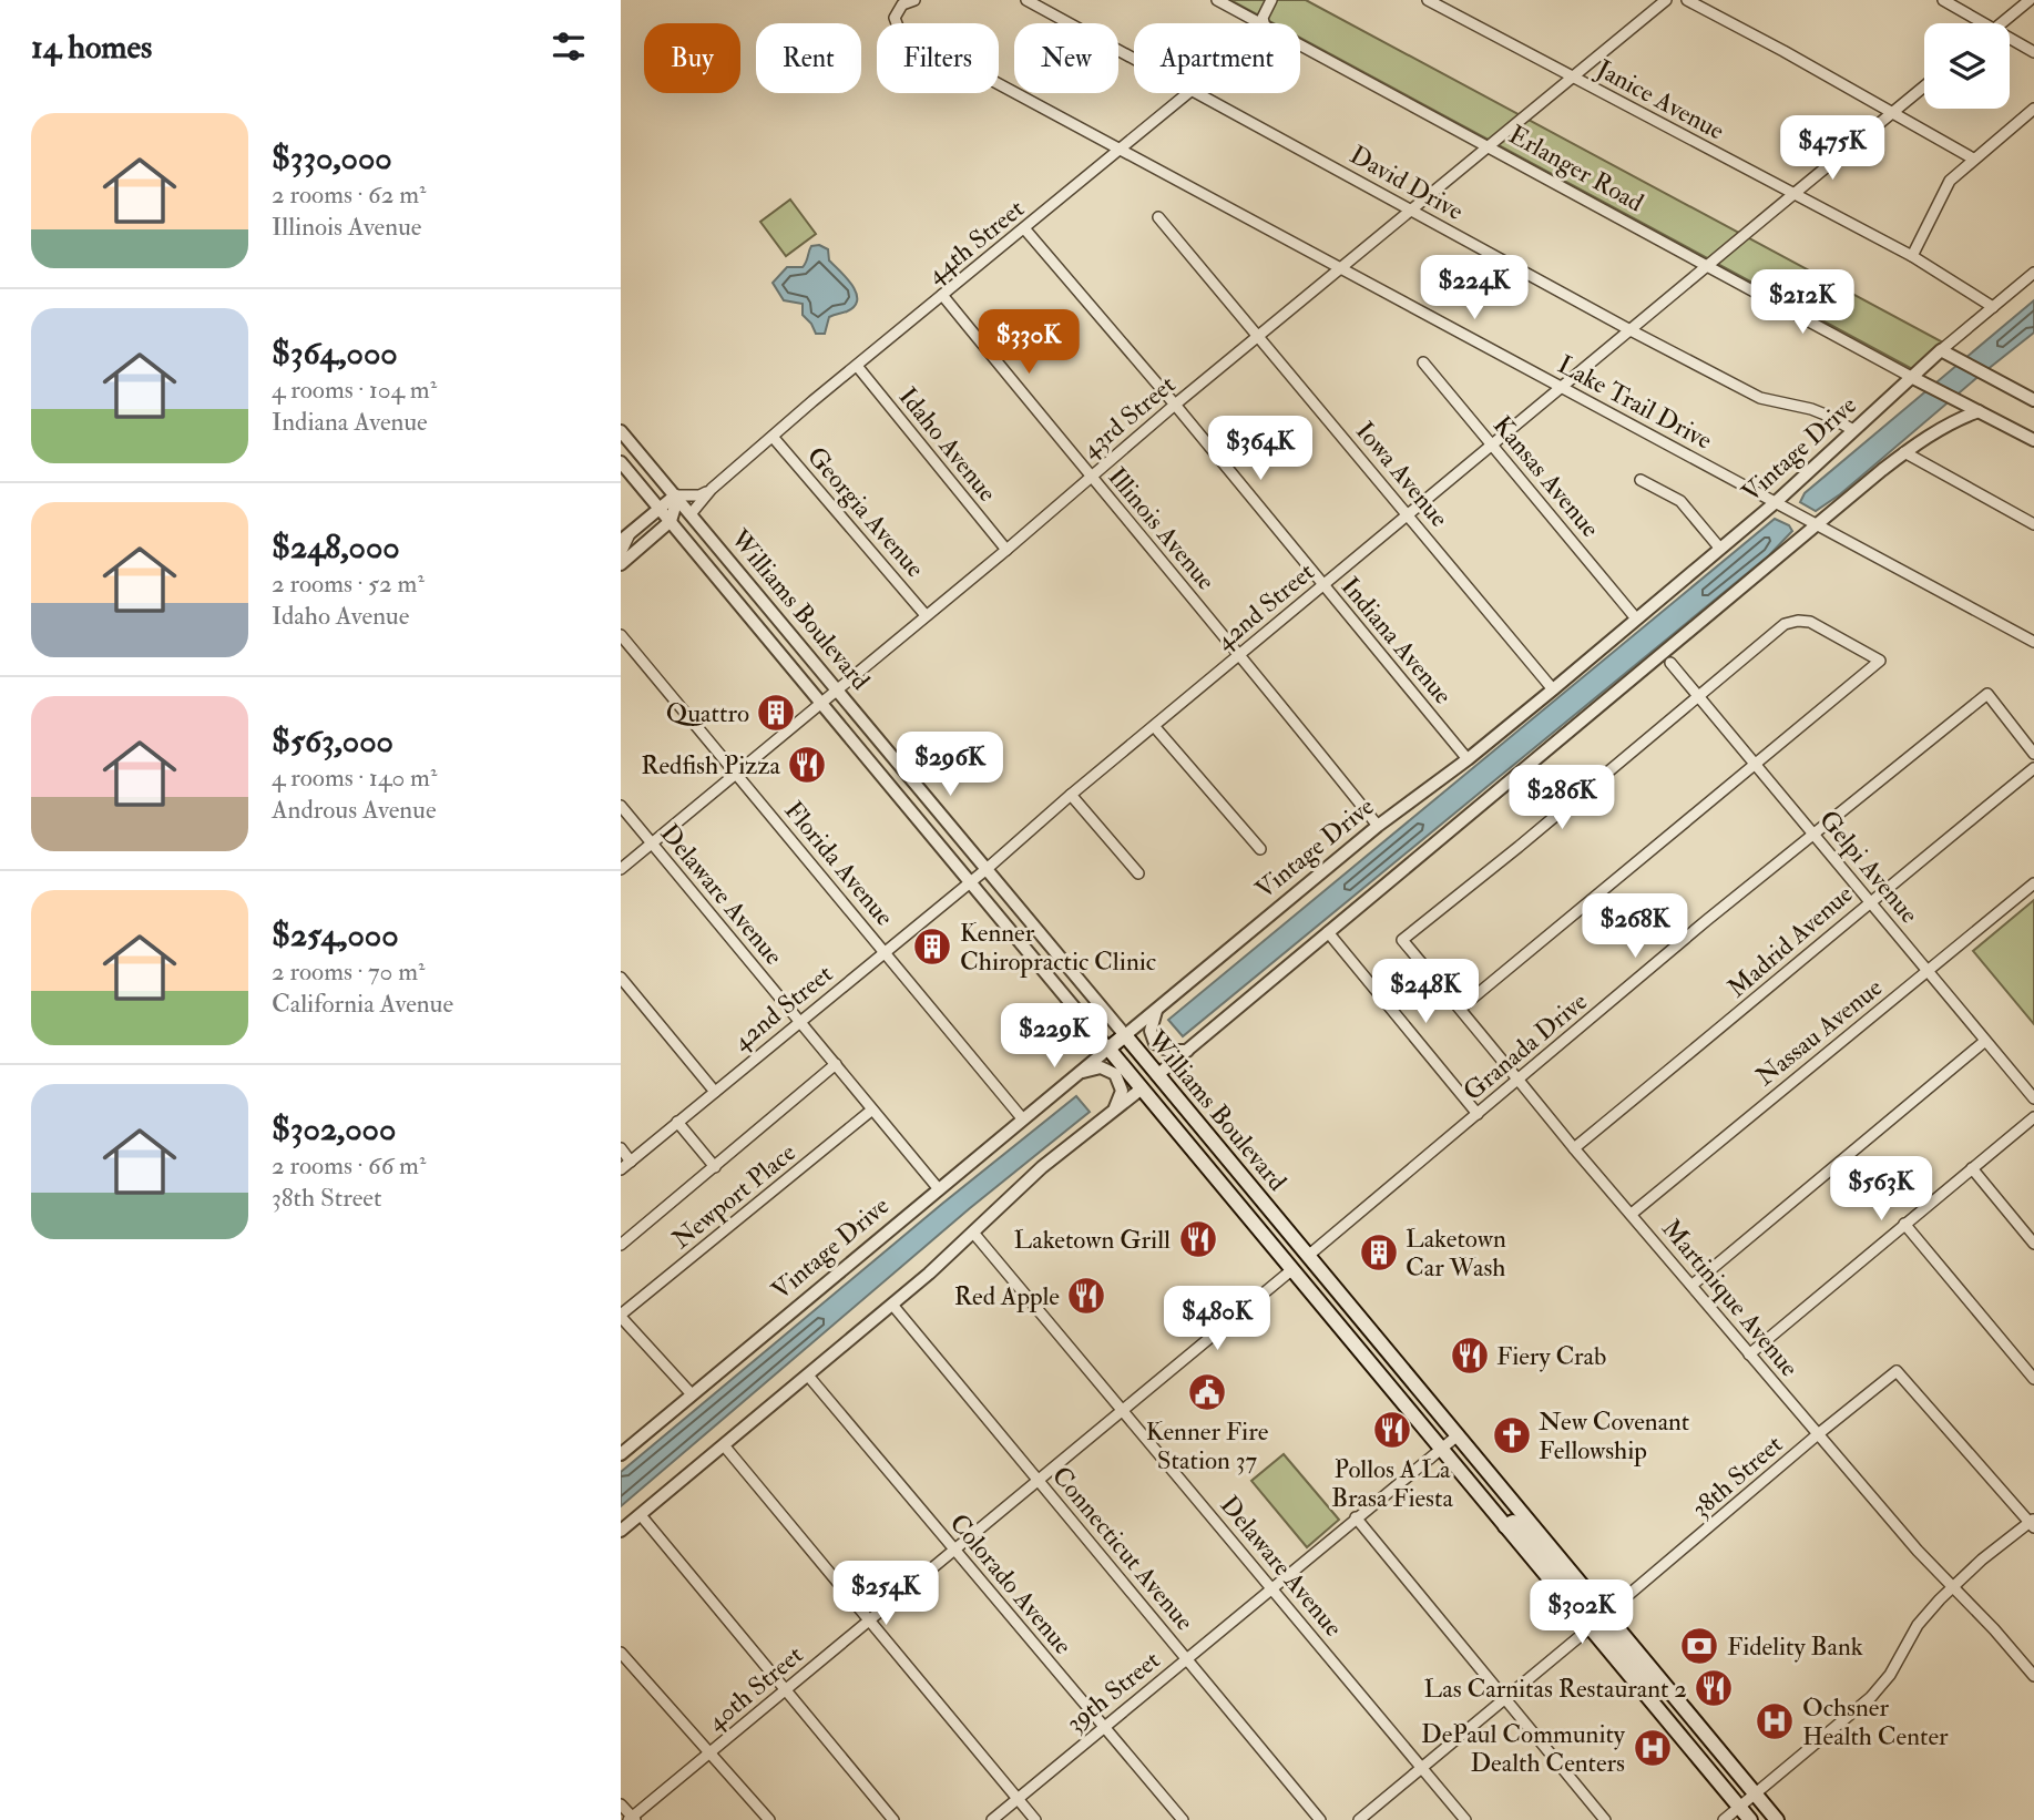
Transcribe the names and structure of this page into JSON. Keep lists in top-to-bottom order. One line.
{"streets":{"main road":["Vintage Drive","Williams Boulevard"],"street":["Janice Avenue","Erlanger Road","David Drive","44th Street","Lake Trail Drive","43rd Street","Idaho Avenue","Iowa Avenue","Kansas Avenue","Georgia Avenue","Illinois Avenue","42nd Street","Indiana Avenue","Florida Avenue","Gelpi Avenue","Delaware Avenue","Madrid Avenue","Nassau Avenue","Granada Drive","Newport Place","Martinique Avenue","38th Street","Connecticut Avenue","Colorado Avenue","40th Street","39th Street"]},"crossings":[["Janice Avenue","43rd Street"],["Janice Avenue","Vintage Drive"],["Janice Avenue","42nd Street"],["Erlanger Road","43rd Street"],["Erlanger Road","Vintage Drive"],["Erlanger Road","42nd Street"],["David Drive","43rd Street"],["David Drive","Vintage Drive"],["David Drive","42nd Street"],["44th Street","Lake Trail Drive"],["44th Street","Idaho Avenue"],["44th Street","Georgia Avenue"],["44th Street","Illinois Avenue"],["44th Street","Williams Boulevard"],["44th Street","Indiana Avenue"],["Lake Trail Drive","43rd Street"],["Lake Trail Drive","Vintage Drive"],["Lake Trail Drive","42nd Street"],["43rd Street","Idaho Avenue"],["43rd Street","Iowa Avenue"],["43rd Street","Georgia Avenue"],["43rd Street","Illinois Avenue"],["43rd Street","Williams Boulevard"],["43rd Street","Indiana Avenue"],["43rd Street","Florida Avenue"],["43rd Street","Delaware Avenue"],["Vintage Drive","Iowa Avenue"],["Vintage Drive","Kansas Avenue"],["Vintage Drive","Illinois Avenue"],["Vintage Drive","Williams Boulevard"],["Vintage Drive","Indiana Avenue"],["Vintage Drive","Florida Avenue"],["Vintage Drive","Delaware Avenue"],["Iowa Avenue","42nd Street"],["Kansas Avenue","42nd Street"],["Illinois Avenue","42nd Street"],["42nd Street","Williams Boulevard"],["42nd Street","Indiana Avenue"],["42nd Street","Florida Avenue"],["42nd Street","Delaware Avenue"],["Williams Boulevard","Granada Drive"],["Williams Boulevard","38th Street"],["Williams Boulevard","40th Street"],["Williams Boulevard","39th Street"],["Gelpi Avenue","Madrid Avenue"],["Gelpi Avenue","Nassau Avenue"],["Gelpi Avenue","Granada Drive"],["Gelpi Avenue","Martinique Avenue"],["Delaware Avenue","Newport Place"],["Delaware Avenue","40th Street"],["Delaware Avenue","39th Street"],["Madrid Avenue","Martinique Avenue"],["Nassau Avenue","Martinique Avenue"],["Granada Drive","Martinique Avenue"],["Martinique Avenue","38th Street"],["Connecticut Avenue","40th Street"],["Connecticut Avenue","39th Street"],["Colorado Avenue","40th Street"],["Colorado Avenue","39th Street"]],"places":{"building":["Quattro","Kenner Chiropractic Clinic","Laketown Car Wash"],"restaurant":["Redfish Pizza","Laketown Grill","Red Apple","Fiery Crab","Pollos A La Brasa Fiesta","Las Carnitas Restaurant 2"],"public building":["Kenner Fire Station 37"],"church":["New Covenant Fellowship"],"bank":["Fidelity Bank"],"hospital":["Ochsner Health Center","DePaul Community Dealth Centers"]},"page":{"heading":"14 homes","chip":["Buy","Rent","Filters","New","Apartment"],"list":[{"name":"$330,000","note":"2 rooms · 62 m² · Illinois Avenue"},{"name":"$364,000","note":"4 rooms · 104 m² · Indiana Avenue"},{"name":"$248,000","note":"2 rooms · 52 m² · Idaho Avenue"},{"name":"$563,000","note":"4 rooms · 140 m² · Androus Avenue"},{"name":"$254,000","note":"2 rooms · 70 m² · California Avenue"},{"name":"$302,000","note":"2 rooms · 66 m² · 38th Street"}],"price":["$475K","$224K","$212K","$330K","$364K","$296K","$286K","$268K","$248K","$229K","$563K","$480K","$254K","$302K"]}}
